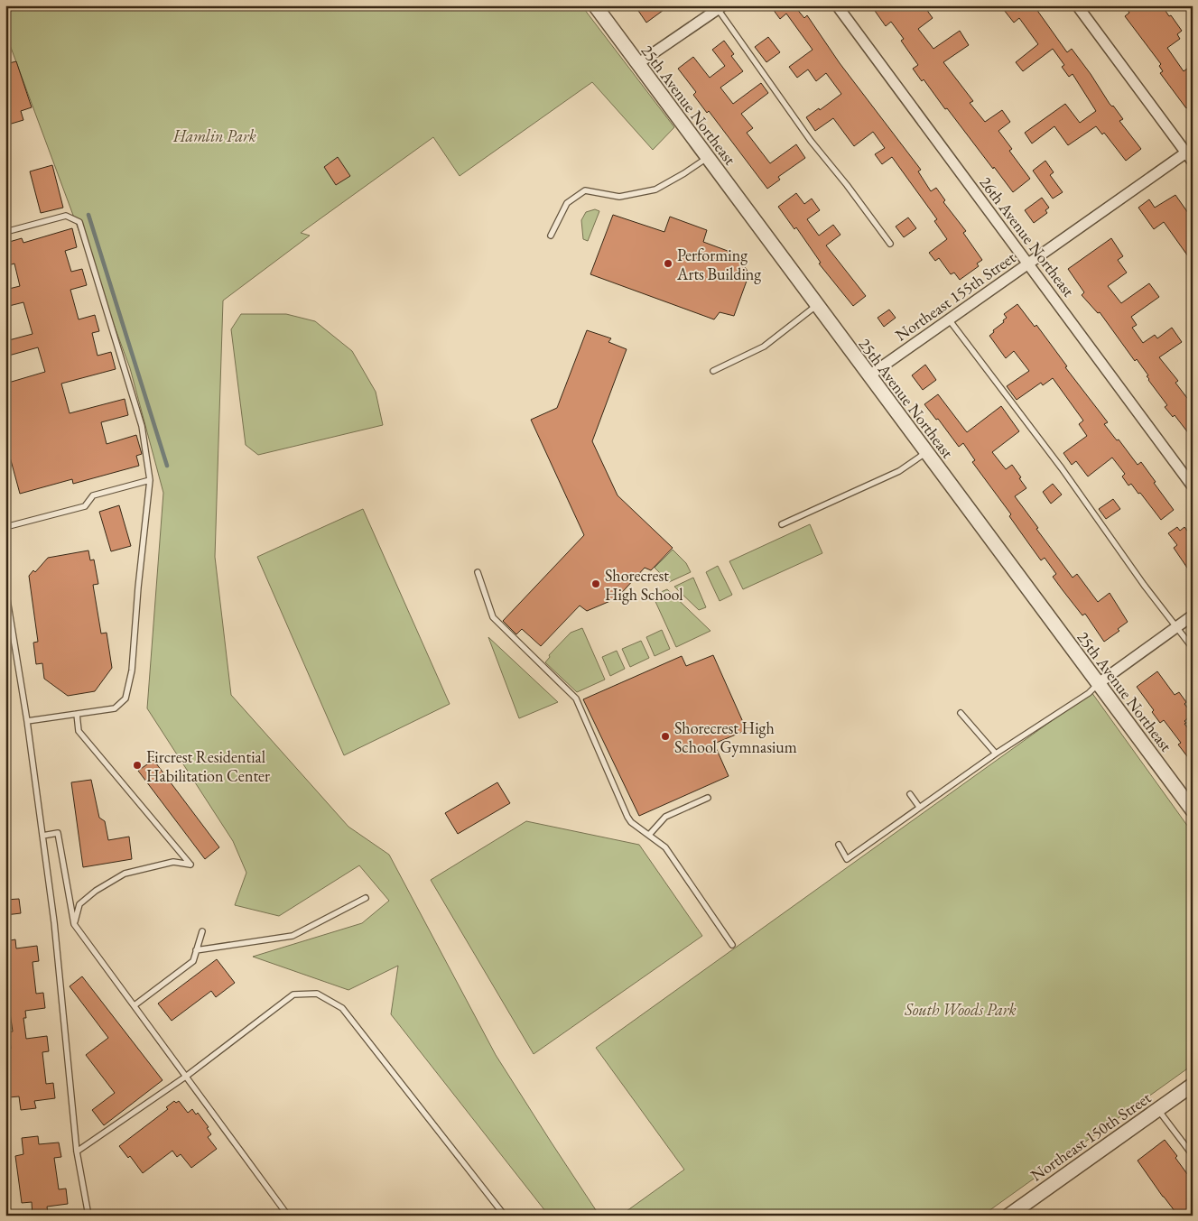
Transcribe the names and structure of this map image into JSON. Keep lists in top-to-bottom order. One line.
{"streets":{"street":["25th Avenue Northeast","26th Avenue Northeast","Northeast 155th Street","Northeast 150th Street"]},"crossings":[["25th Avenue Northeast","Northeast 155th Street"],["26th Avenue Northeast","Northeast 155th Street"]],"parks":["Hamlin Park","South Woods Park"],"places":["Performing Arts Building","Shorecrest High School","Shorecrest High School Gymnasium","Fircrest Residential Habilitation Center"]}
